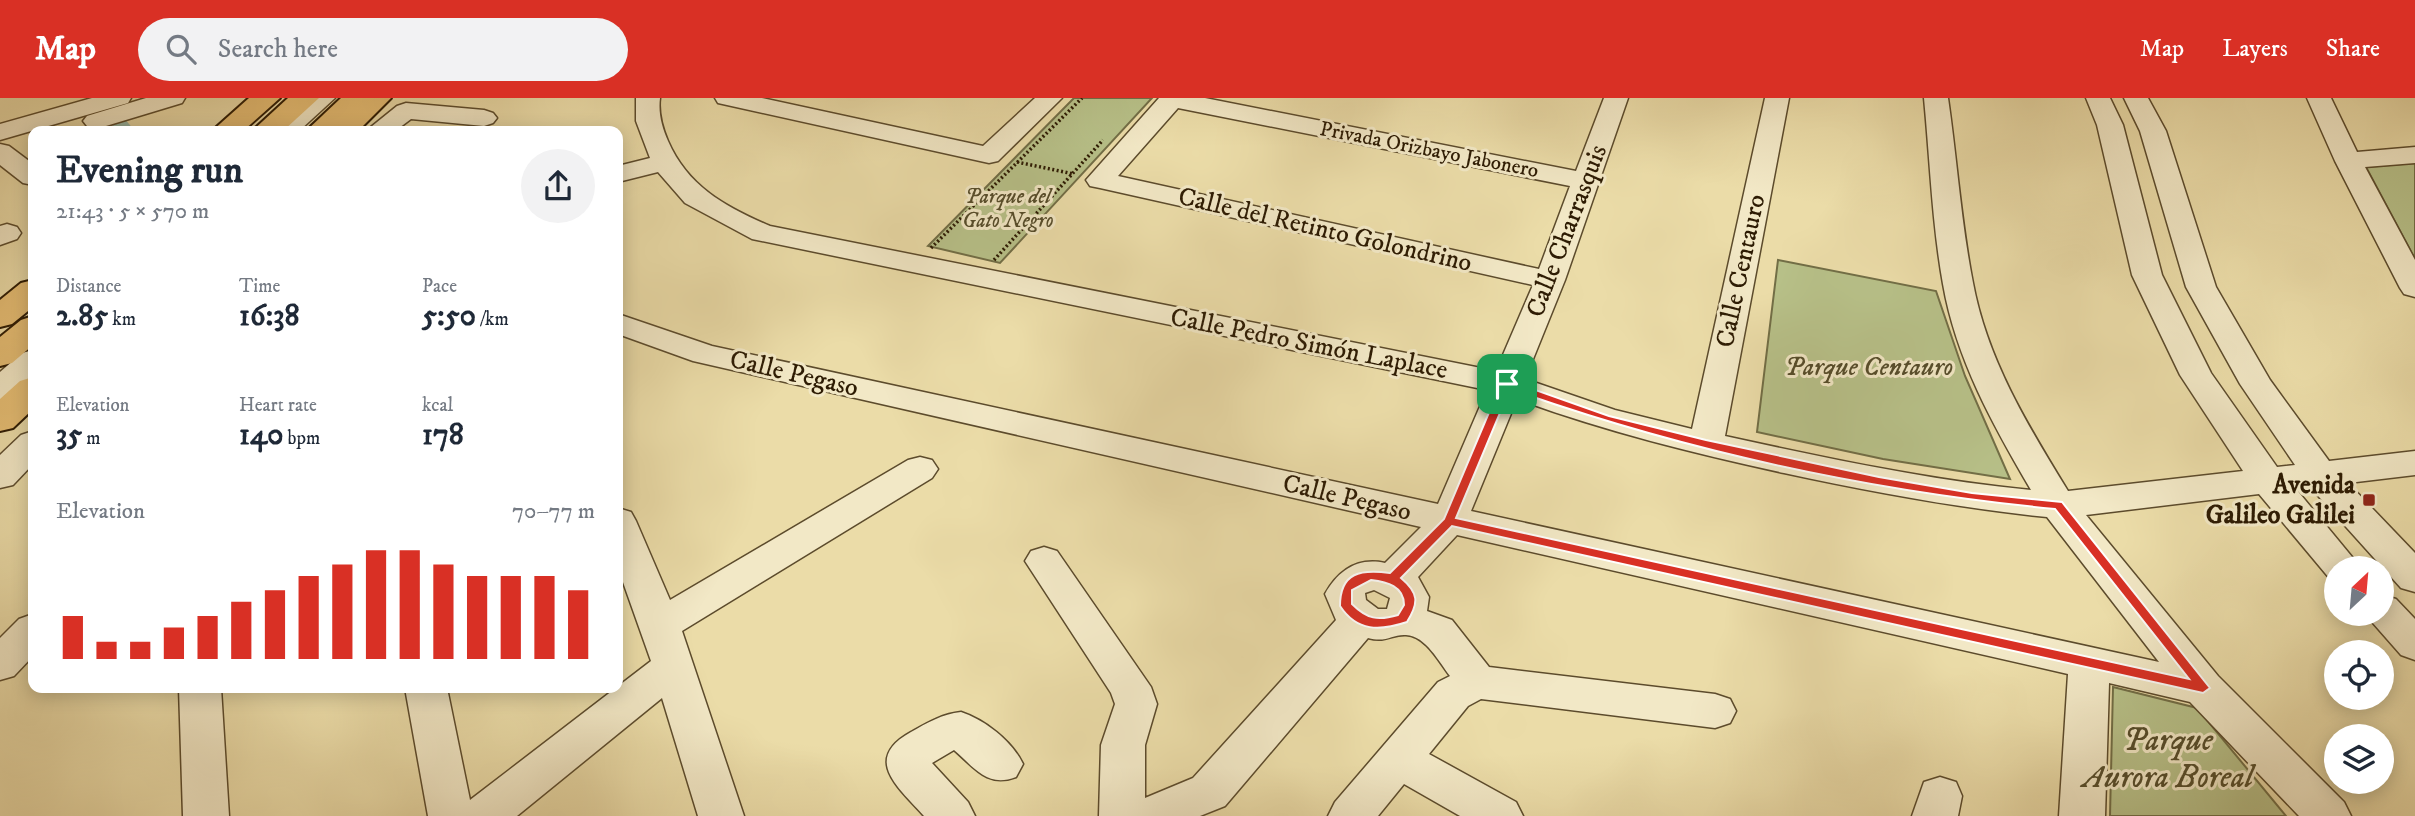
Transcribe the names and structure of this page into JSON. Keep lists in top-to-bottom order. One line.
{"streets":{"street":["Privada Orizbayo Jabonero","Calle del Retinto Golondrino","Calle Charrasquis","Calle Centauro","Calle Pedro Simón Laplace","Calle Pegaso"]},"crossings":[["Privada Orizbayo Jabonero","Calle del Retinto Golondrino"],["Privada Orizbayo Jabonero","Calle Charrasquis"],["Calle del Retinto Golondrino","Calle Charrasquis"],["Calle Charrasquis","Calle Pedro Simón Laplace"],["Calle Charrasquis","Calle Pegaso"],["Calle Centauro","Calle Pedro Simón Laplace"]],"parks":["Parque del Gato Negro","Parque Centauro","Parque Aurora Boreal"],"places":{"transit":["Avenida Galileo Galilei"]},"north":"top right","page":{"header":"Map","search":"Search here","nav":["Map","Layers","Share"],"heading":["Evening run","21:43 · 5 × 570 m"],"stats":[["Distance","2.85 km"],["Time","16:38"],["Pace","5:50 /km"],["Elevation","35 m"],["Heart rate","140 bpm"],["kcal","178"]],"chart":["Elevation","70–77 m"]}}
